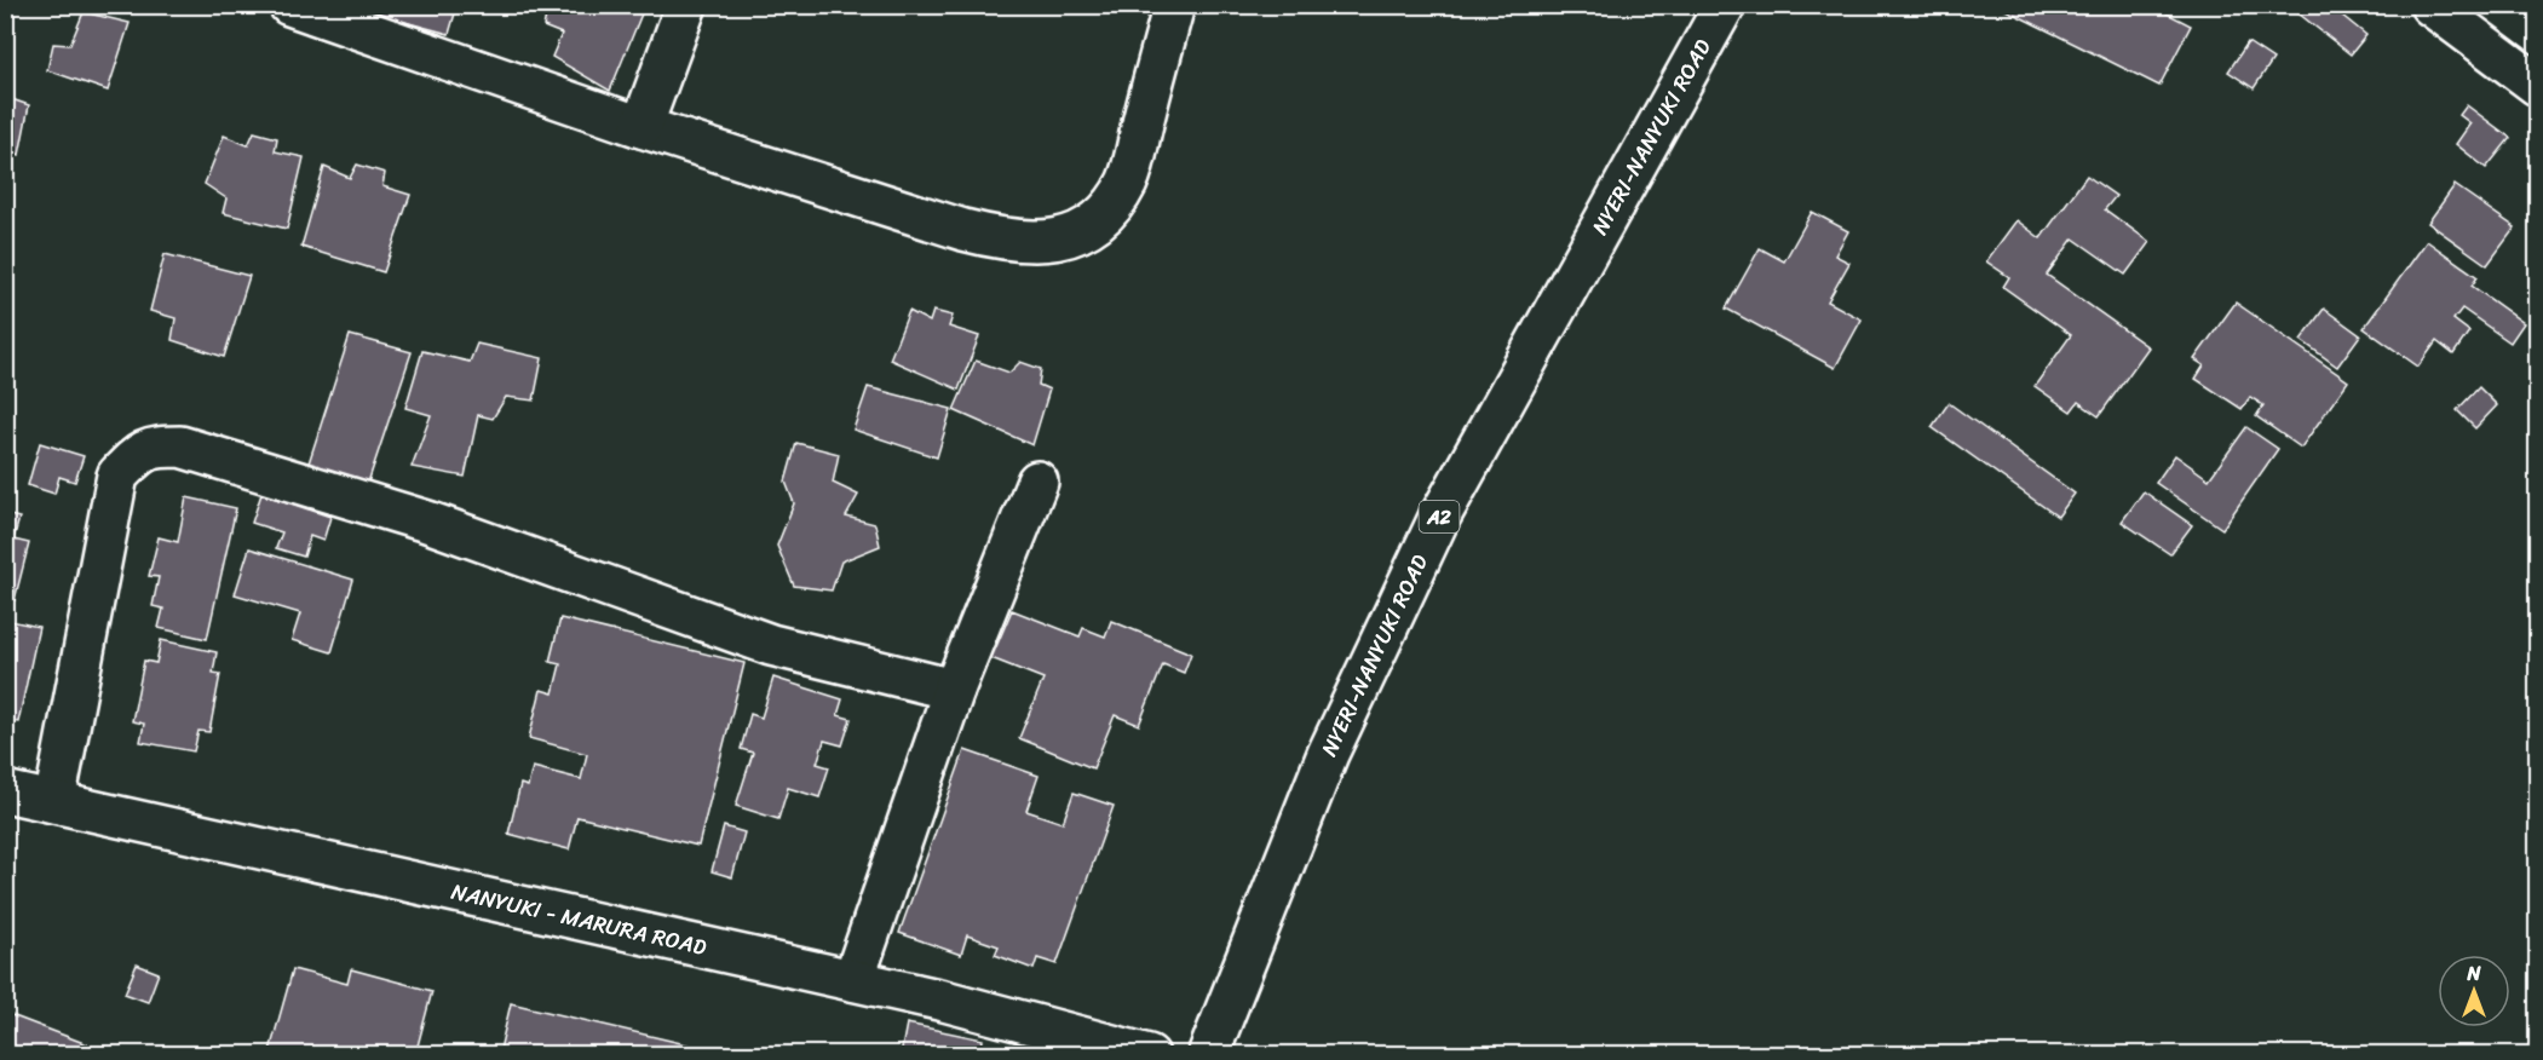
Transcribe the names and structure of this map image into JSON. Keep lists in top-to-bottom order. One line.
{"streets":{"main road":["NYERI-NANYUKI ROAD","A2","NANYUKI - MARURA ROAD"]},"north":"top"}
